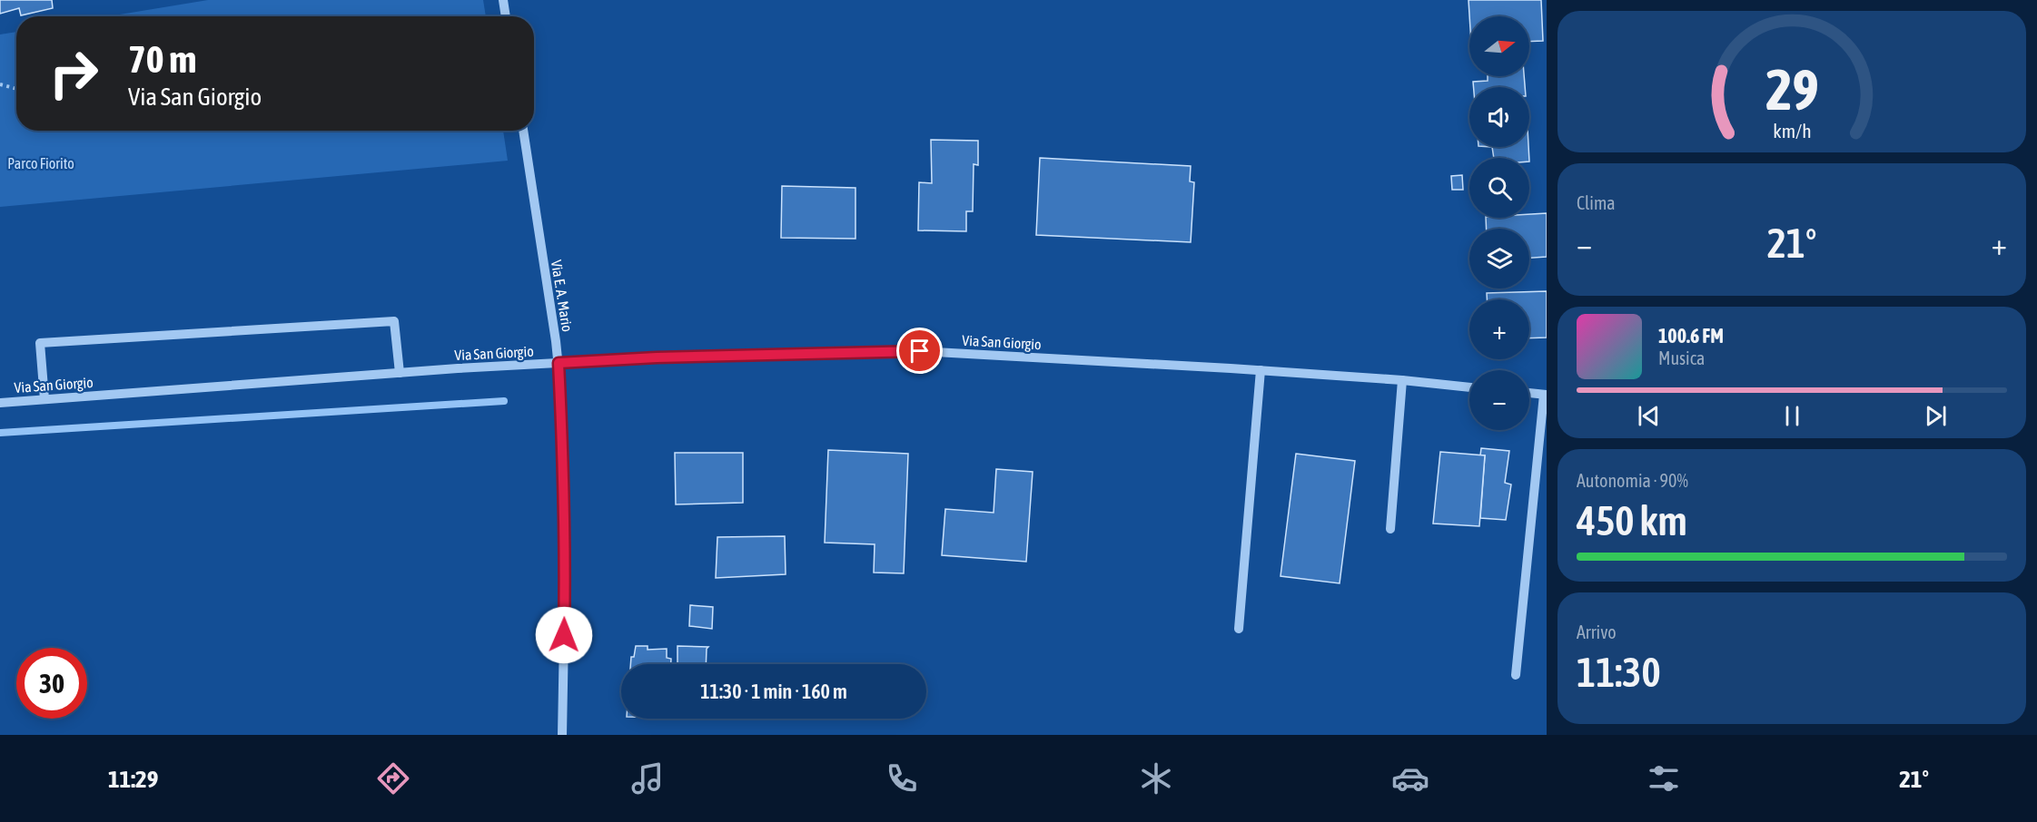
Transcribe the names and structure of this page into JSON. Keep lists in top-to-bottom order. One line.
{"streets":{"street":["Via E. A. Mario","Via San Giorgio"]},"crossings":[["Via E. A. Mario","Via San Giorgio"]],"parks":["Parco Fiorito"],"north":"right","page":{"map_buttons":["+","−"],"turn":["70 m","Via San Giorgio"],"tile":["Clima",["Autonomia · 90%","450 km"],["Arrivo","11:30"]],"heat":["−","21°","+"],"song":["100.6 FM","Musica"],"limit":"30","trip":"11:30 · 1 min · 160 m","tabs":["11:29","21°"],"gauge":["29","km/h"]}}
